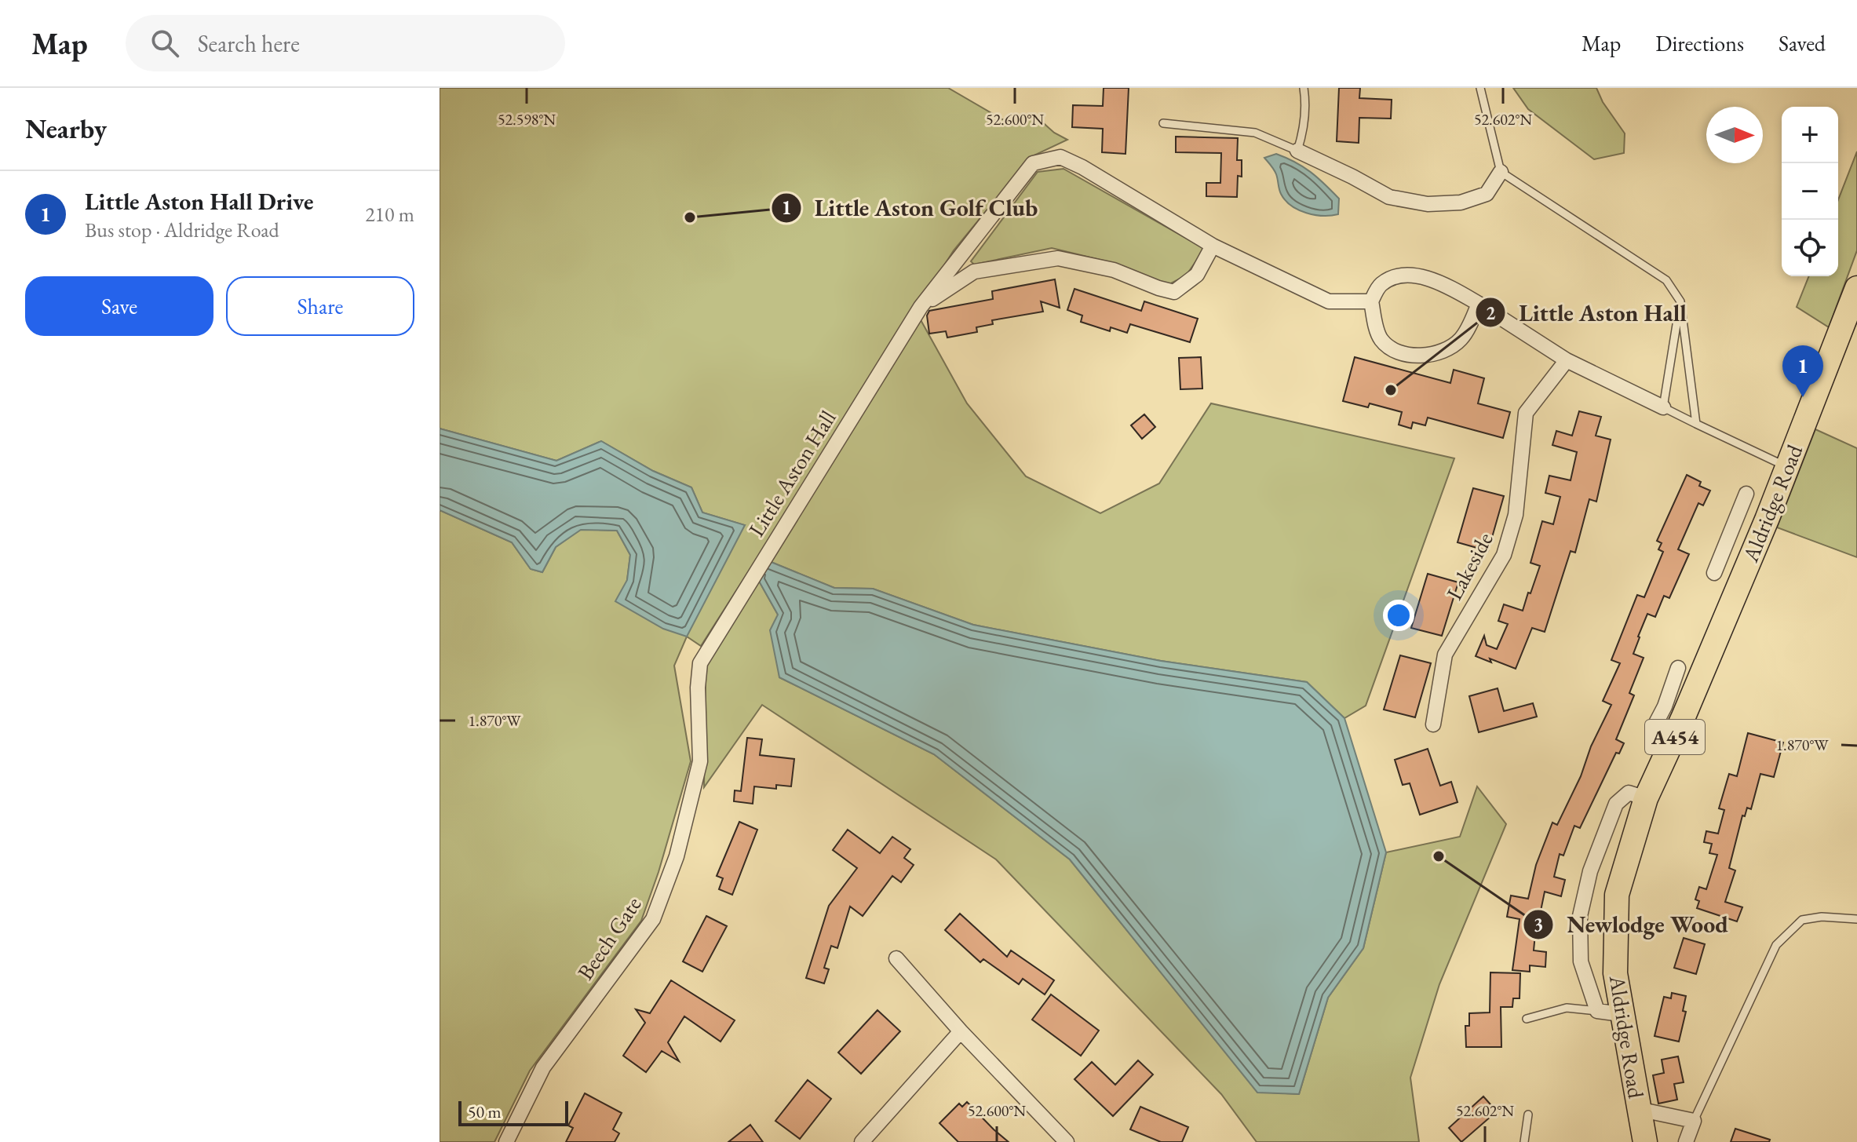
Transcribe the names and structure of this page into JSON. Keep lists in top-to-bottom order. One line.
{"streets":{"main road":["Aldridge Road","A454"],"street":["Little Aston Hall","Lakeside","Beech Gate"]},"crossings":[["Little Aston Hall","Beech Gate"]],"places":["Little Aston Golf Club","Little Aston Hall","Newlodge Wood"],"scale_bar":"50 m","north":"right","page":{"header":"Map","search":"Search here","nav":["Map","Directions","Saved"],"heading":"Nearby","map_buttons":["+","−"],"list":[{"mark":"1","name":"Little Aston Hall Drive","note":"Bus stop · Aldridge Road","value":"210 m"}],"buttons":["Save","Share"],"pins":"1","scale":"50 m"},"coordinates":["52.598°N","52.600°N","52.602°N","1.870°W"]}
